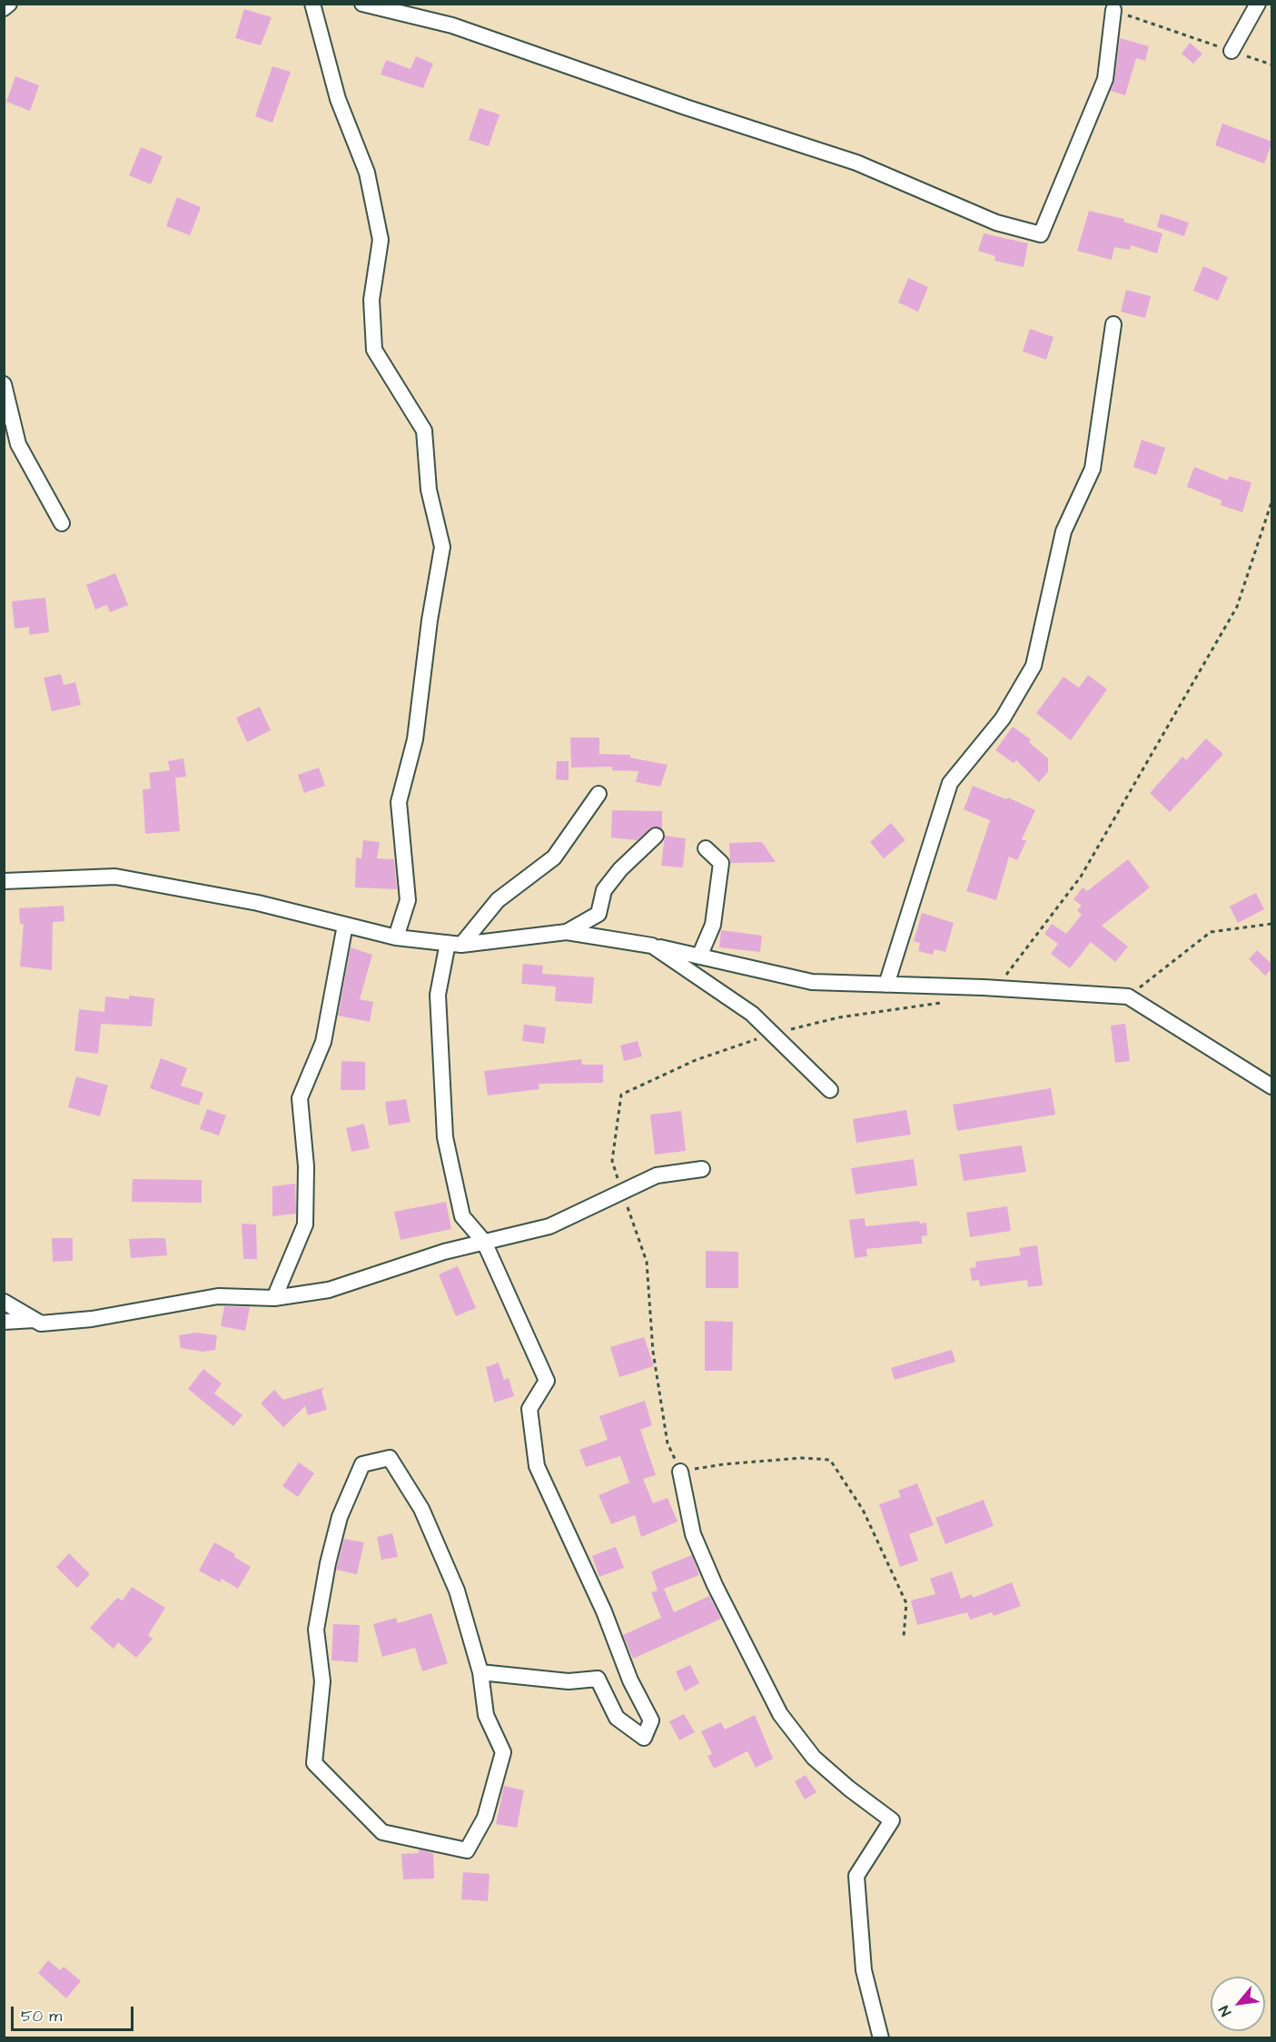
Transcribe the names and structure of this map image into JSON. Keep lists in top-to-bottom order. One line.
{"scale_bar":"50 m","north":"bottom left"}
